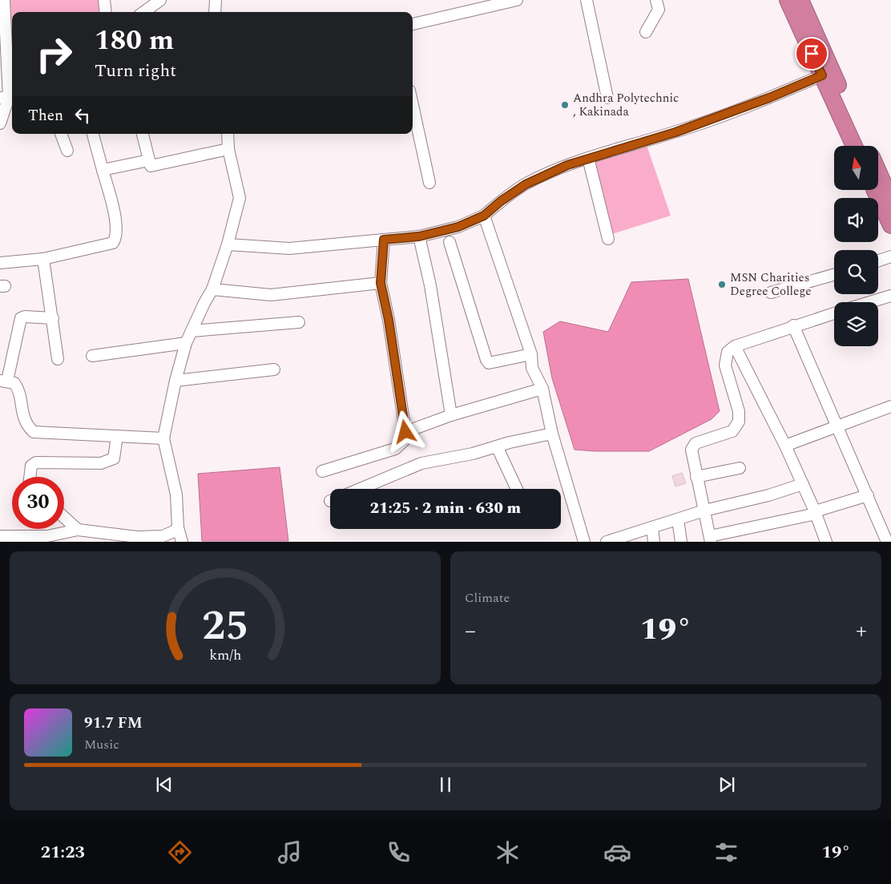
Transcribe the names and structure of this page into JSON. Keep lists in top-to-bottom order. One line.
{"places":["Andhra Polytechnic , Kakinada","MSN Charities Degree College"],"north":"top","page":{"turn":["180 m","Turn right"],"then":"Then","limit":"30","trip":"21:25 · 2 min · 630 m","tile":"Climate","heat":["−","19°","+"],"song":["91.7 FM","Music"],"tabs":["21:23","19°"],"gauge":["25","km/h"]}}
